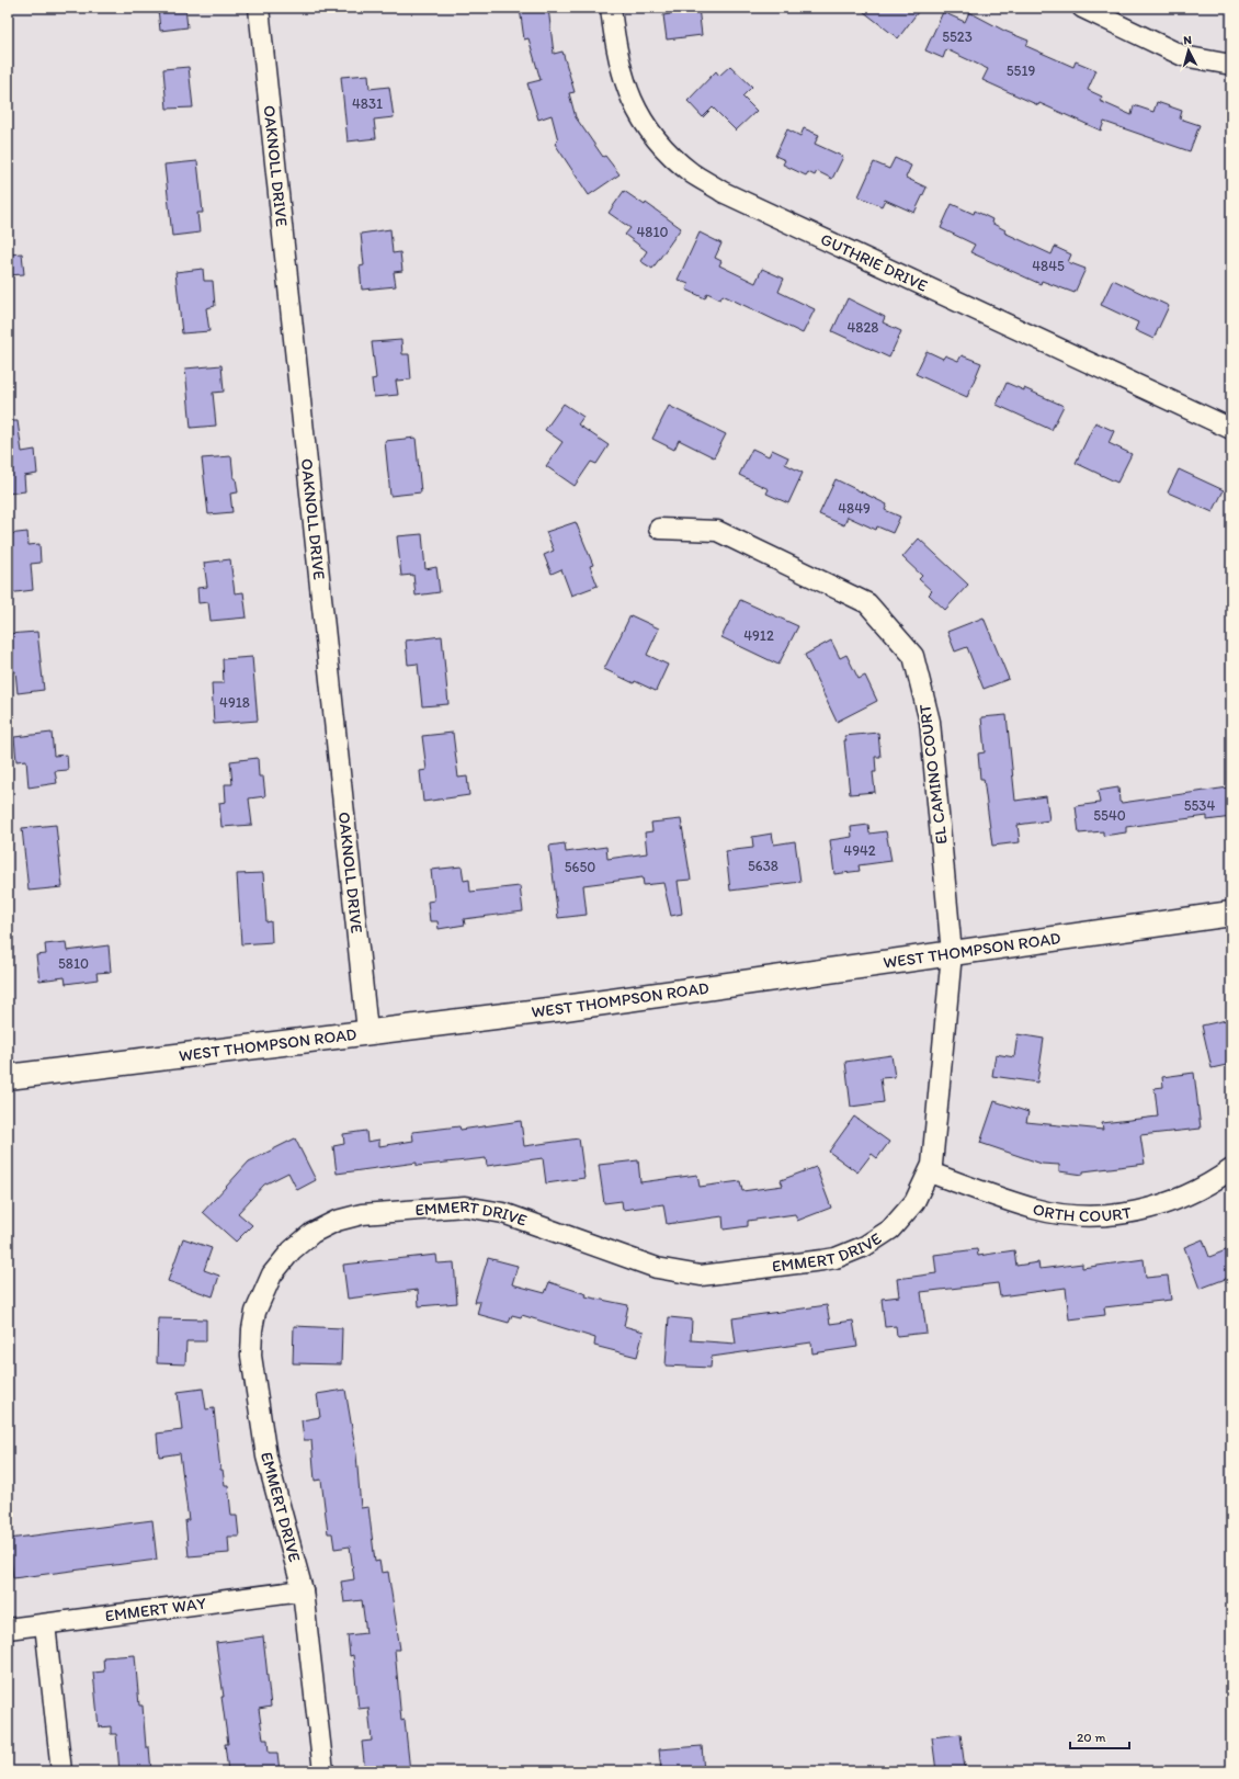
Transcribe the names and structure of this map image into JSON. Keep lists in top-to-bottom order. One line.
{"streets":{"main road":["WEST THOMPSON ROAD"],"street":["OAKNOLL DRIVE","GUTHRIE DRIVE","EL CAMINO COURT","ORTH COURT","EMMERT DRIVE","EMMERT WAY"]},"crossings":[["OAKNOLL DRIVE","WEST THOMPSON ROAD"],["EL CAMINO COURT","WEST THOMPSON ROAD"],["EL CAMINO COURT","EMMERT DRIVE"],["WEST THOMPSON ROAD","EMMERT DRIVE"],["ORTH COURT","EMMERT DRIVE"],["EMMERT DRIVE","EMMERT WAY"]],"house_numbers":["5523","5519","4831","4810","4845","4828","4849","4912","4918","5534","5540","4942","5638","5650","5810"],"scale_bar":"20 m","north":"top"}
